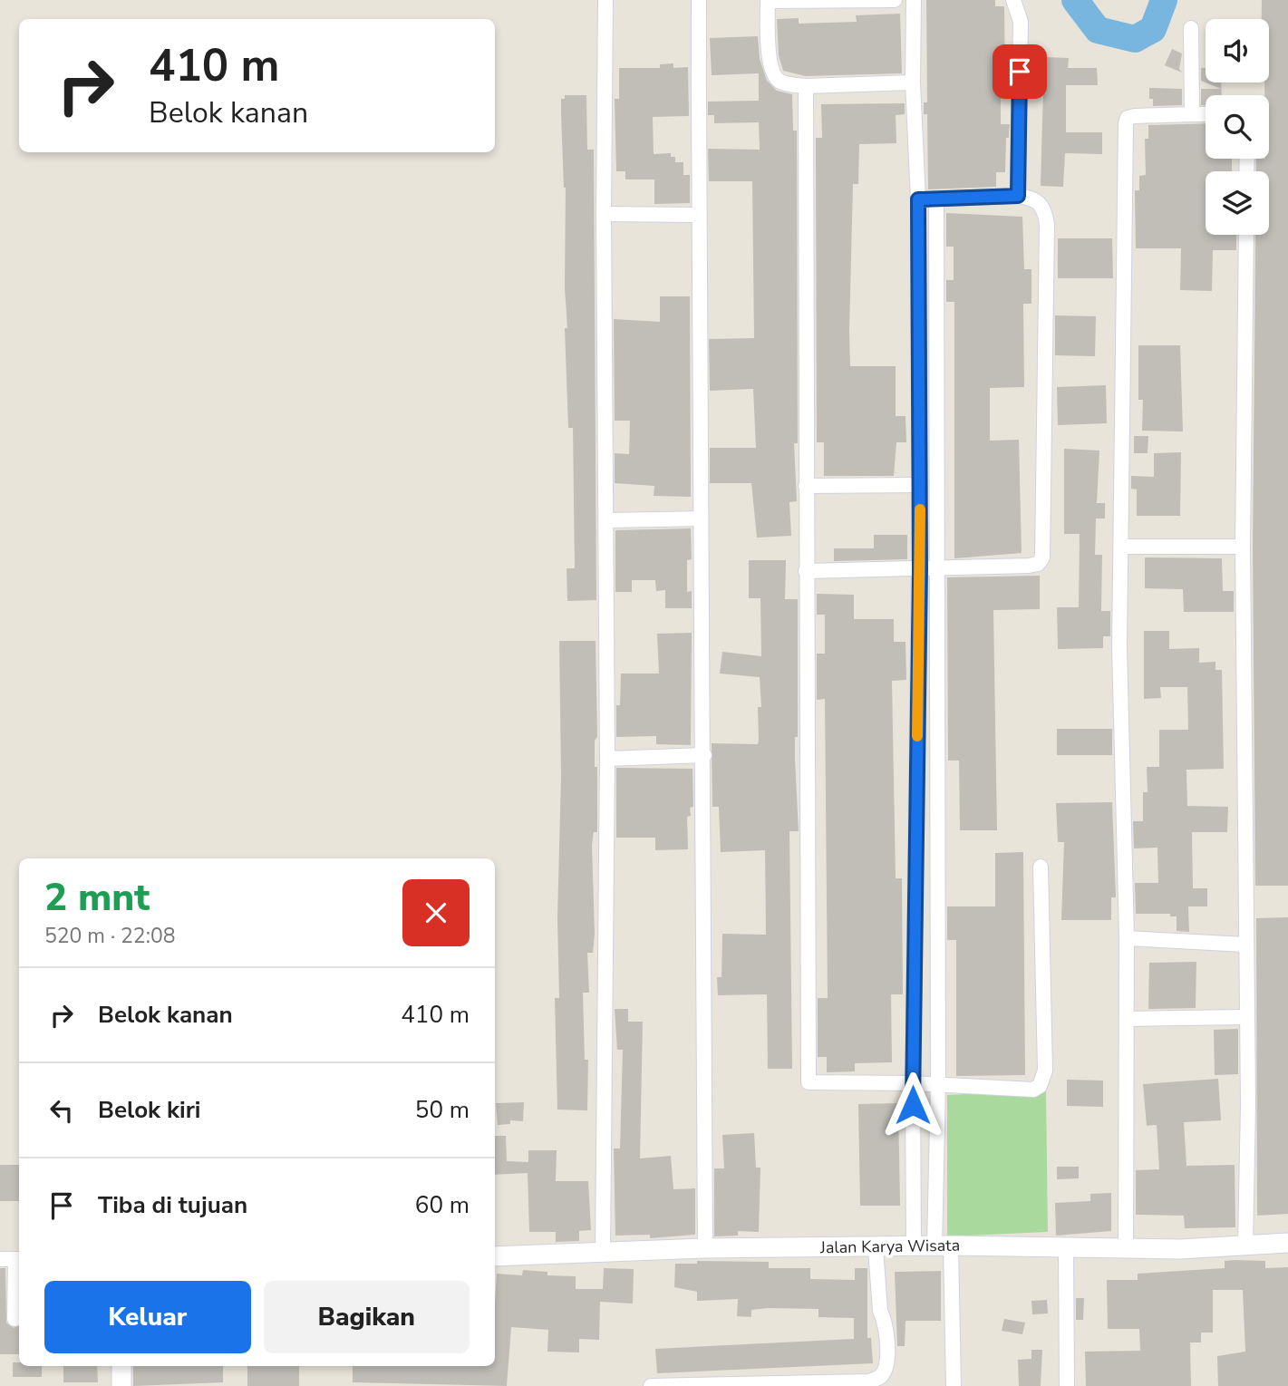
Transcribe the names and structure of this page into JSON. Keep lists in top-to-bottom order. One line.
{"streets":{"street":["Jalan Karya Wisata"]},"page":{"turn":["410 m","Belok kanan"],"heading":["2 mnt","520 m · 22:08"],"list":[{"name":"Belok kanan","value":"410 m"},{"name":"Belok kiri","value":"50 m"},{"name":"Tiba di tujuan","value":"60 m"}],"buttons":["Keluar","Bagikan"]}}
